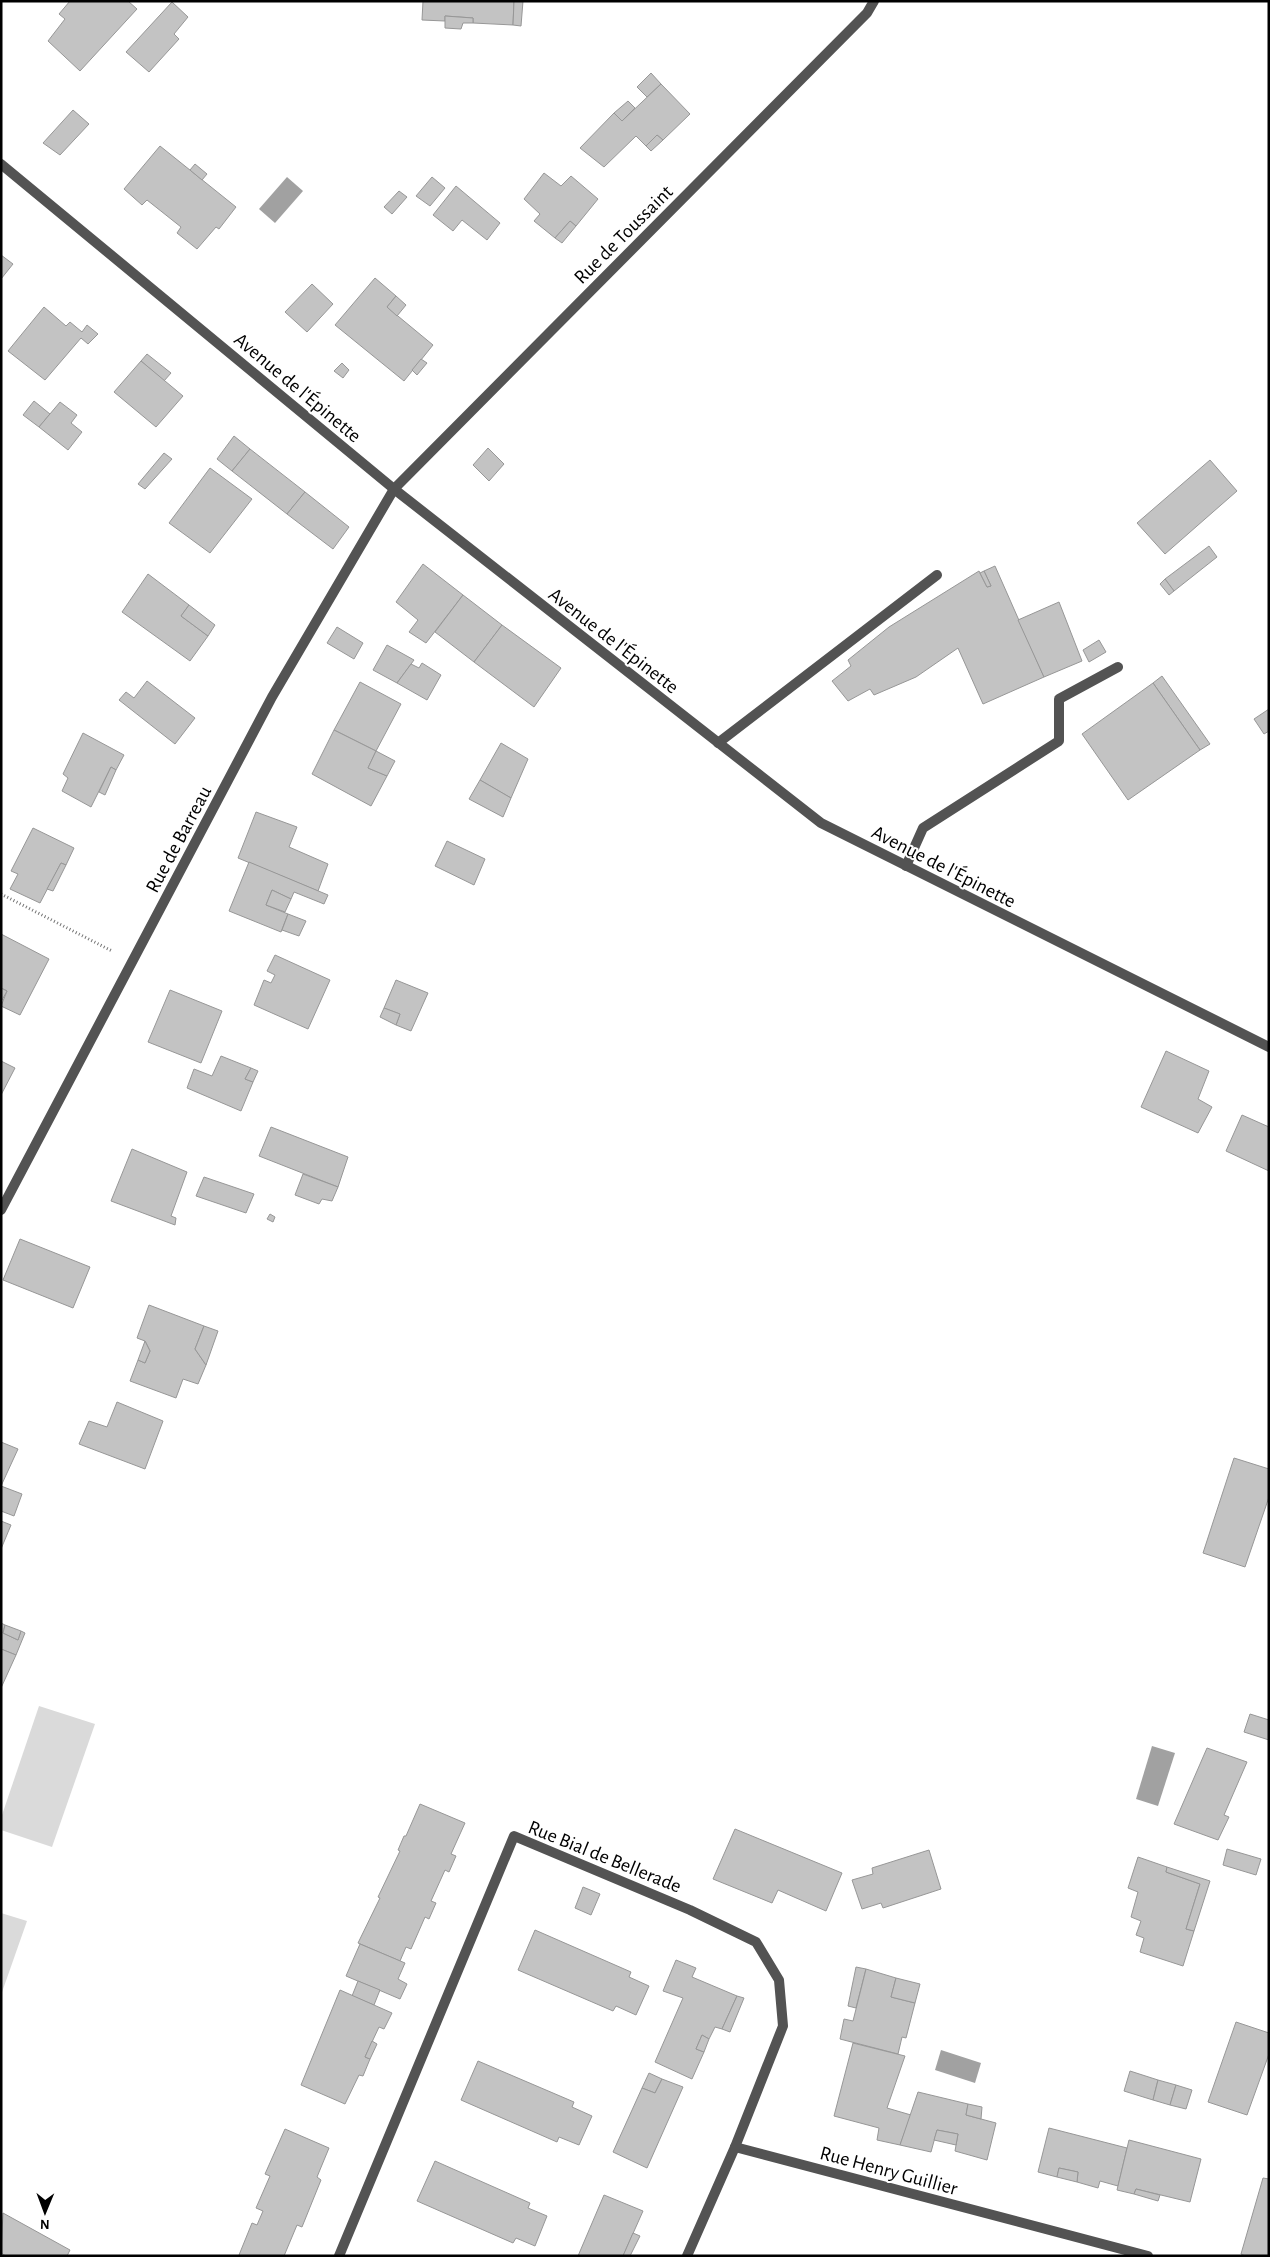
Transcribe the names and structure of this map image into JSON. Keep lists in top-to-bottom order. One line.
{"streets":{"street":["Rue de Toussaint","Avenue de l'Épinette","Rue de Barreau","Rue Bial de Bellerade","Rue Henry Guillier"]},"crossings":[["Rue de Toussaint","Avenue de l'Épinette"],["Rue de Toussaint","Rue de Barreau"],["Avenue de l'Épinette","Rue de Barreau"],["Rue Bial de Bellerade","Rue Henry Guillier"]],"north":"bottom"}
